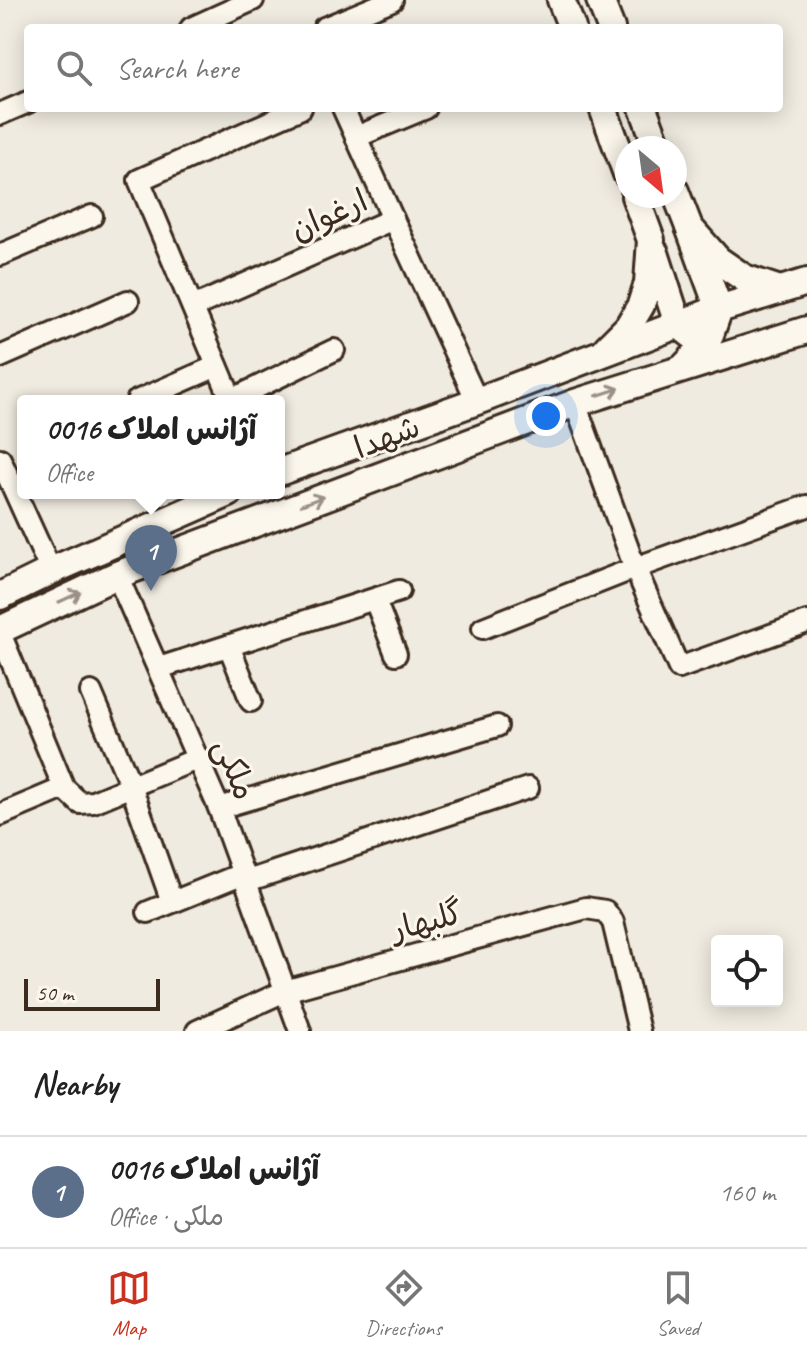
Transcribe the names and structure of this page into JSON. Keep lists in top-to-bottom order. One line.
{"streets":{"main road":["شهدا"],"street":["ارغوان","ملکی","گلبهار"]},"crossings":[["ارغوان","شهدا"],["شهدا","ملکی"],["ملکی","گلبهار"]],"scale_bar":"50 m","north":"bottom right","page":{"search":"Search here","popup":["آژانس املاک 0016","Office"],"pins":"1","scale":"50 m","heading":"Nearby","list":[{"mark":"1","name":"آژانس املاک 0016","note":"Office · ملکی","value":"160 m"}],"nav":["Map","Directions","Saved"]}}
